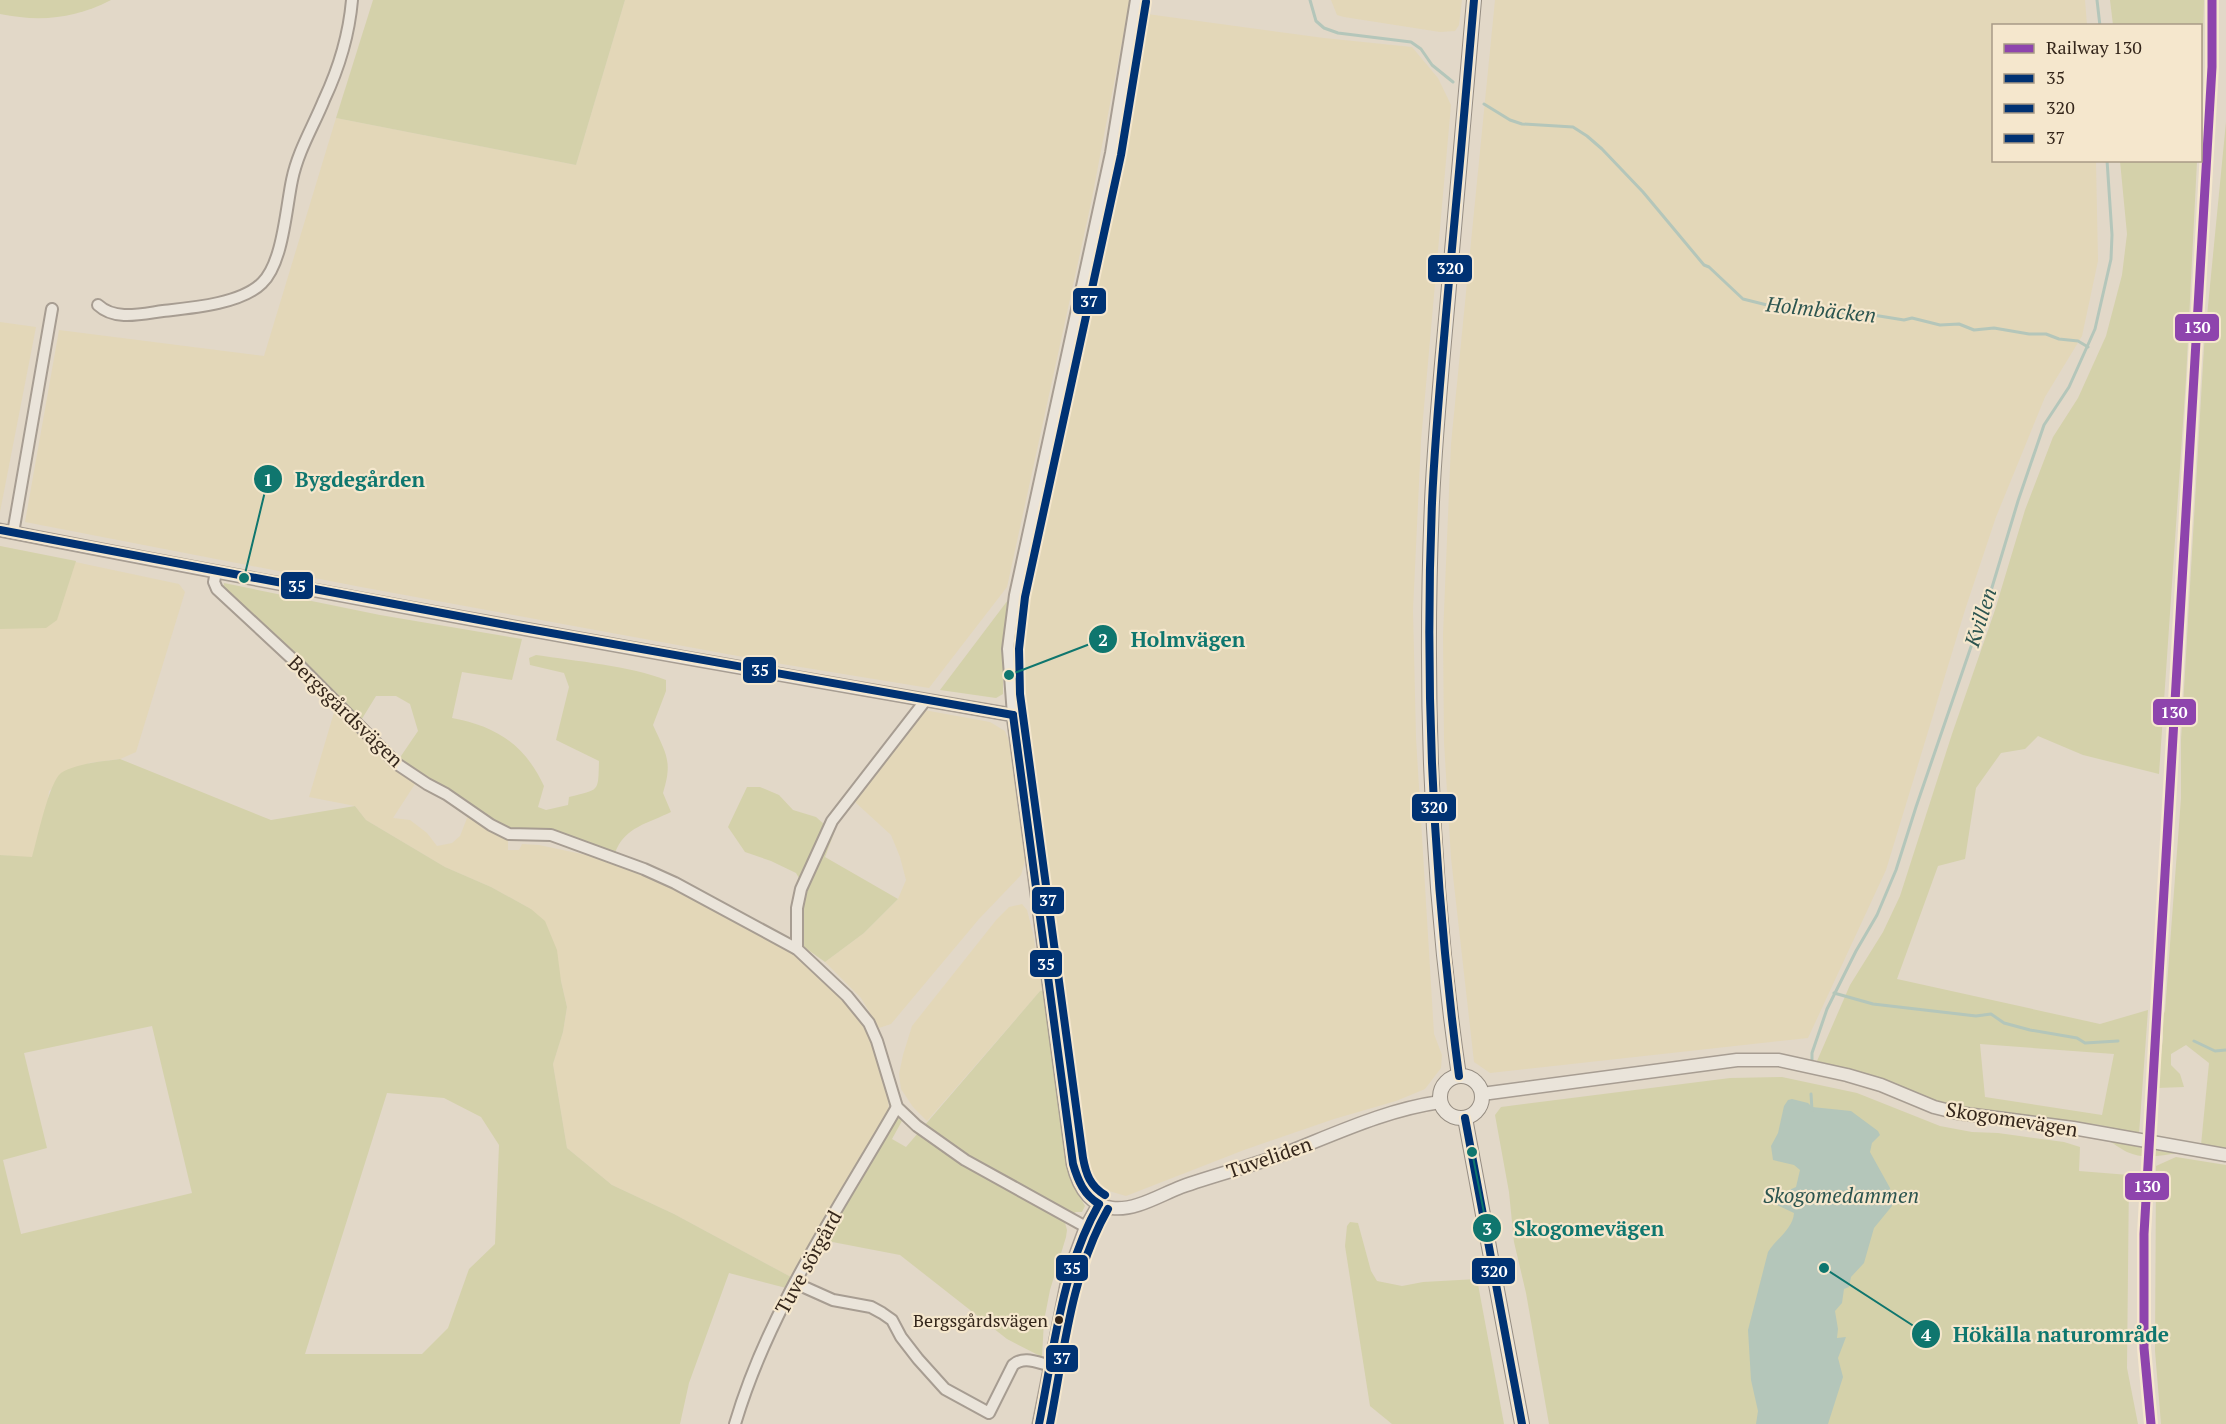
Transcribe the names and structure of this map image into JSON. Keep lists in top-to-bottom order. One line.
{"streets":{"street":["Bergsgårdsvägen","Skogomevägen","Tuveliden","Tuve sörgård"]},"crossings":[["Bergsgårdsvägen","Tuve sörgård"],["Skogomevägen","Tuveliden"]],"water":["Holmbäcken","Kvillen","Skogomedammen"],"places":["Bygdegården","Holmvägen","Skogomevägen","Hökälla naturområde","Bergsgårdsvägen"],"lines":["rail line 130","transit line 320","transit line 37","transit line 35"],"legend":["Railway 130","35","320","37"]}
